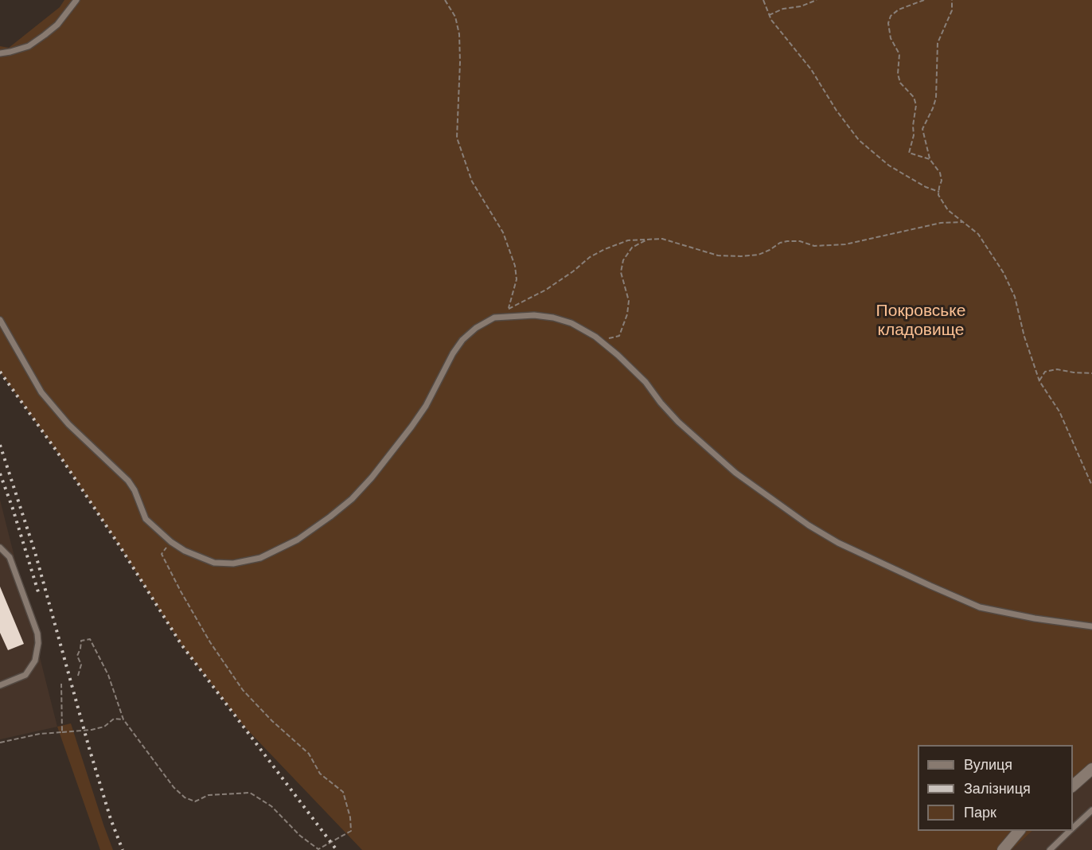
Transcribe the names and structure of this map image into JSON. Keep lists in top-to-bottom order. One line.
{"parks":["Покровське кладовище"],"legend":["Вулиця","Залізниця","Парк"]}
